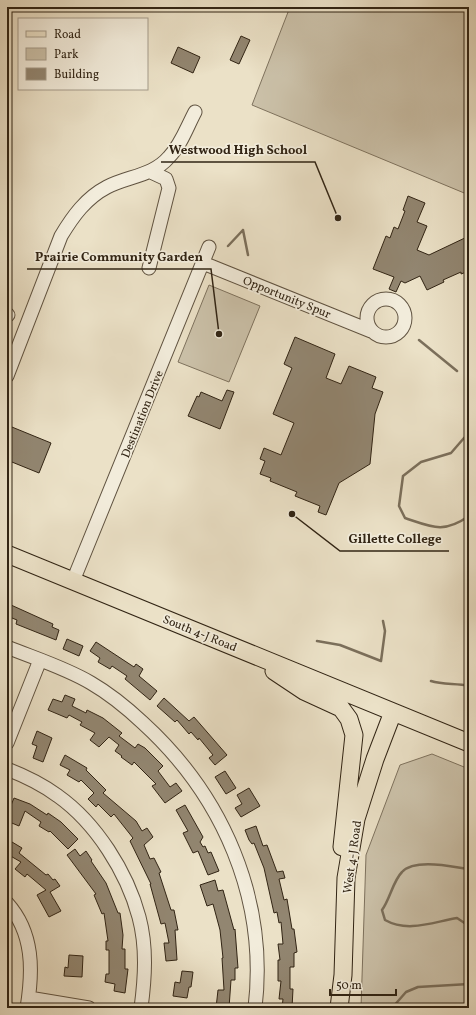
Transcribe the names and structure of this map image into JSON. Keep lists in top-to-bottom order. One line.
{"streets":{"main road":["South 4-J Road","West 4-J Road"],"street":["Opportunity Spur","Destination Drive"]},"crossings":[["Opportunity Spur","Destination Drive"],["Destination Drive","South 4-J Road"],["South 4-J Road","West 4-J Road"]],"places":["Westwood High School","Prairie Community Garden","Gillette College"],"legend":["Road","Park","Building"],"scale_bar":"50 m"}
